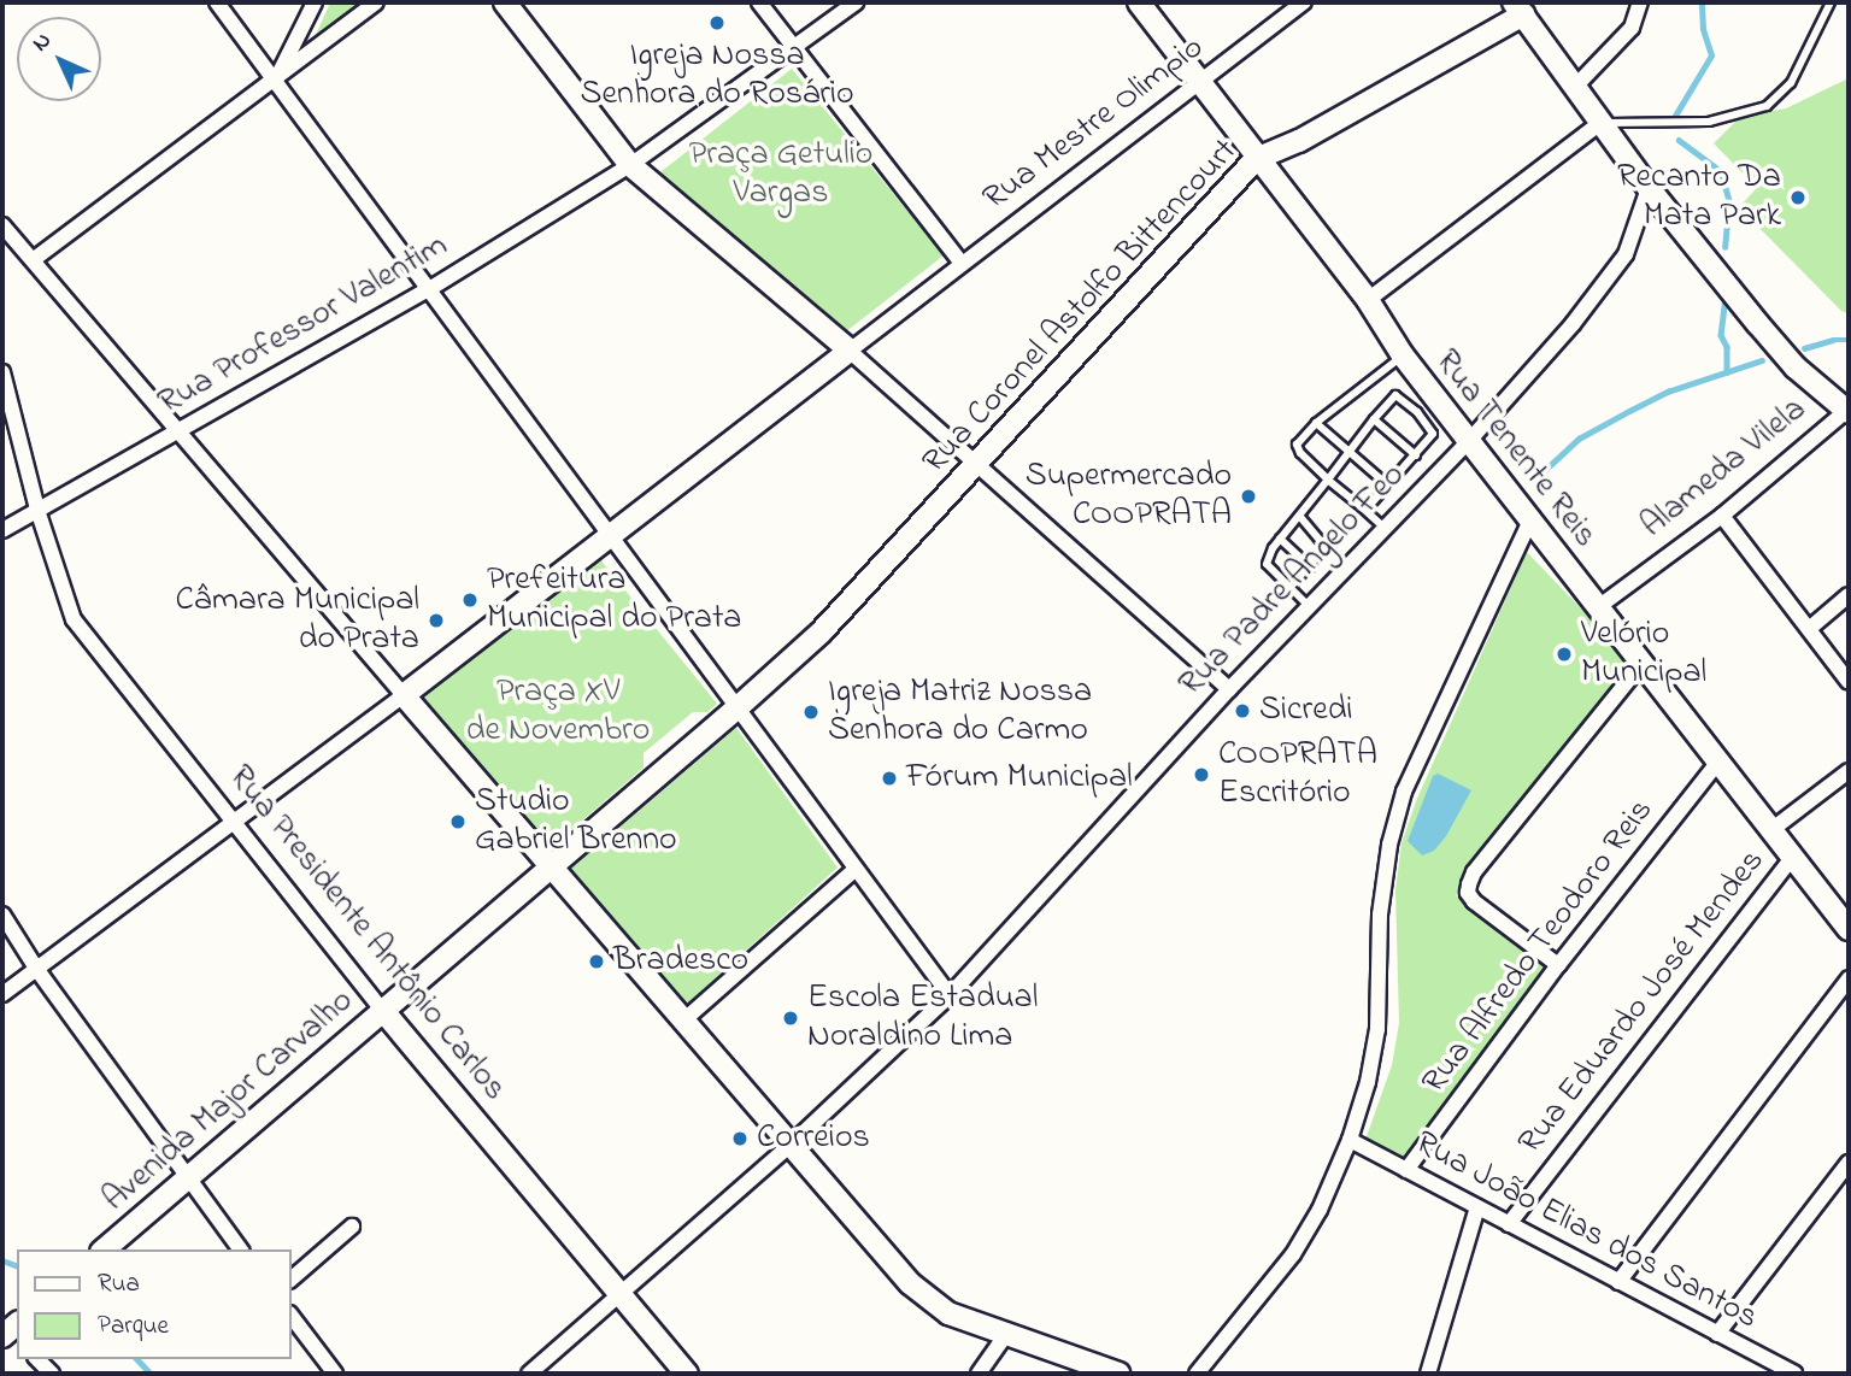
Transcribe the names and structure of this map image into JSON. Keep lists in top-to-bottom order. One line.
{"streets":{"street":["Rua Mestre Olimpio","Rua Coronel Astolfo Bittencourt","Rua Professor Valentim","Rua Tenente Reis","Alameda Vilela","Rua Padre Angelo Feo","Rua Presidente Antônio Carlos","Rua Alfredo Teodoro Reis","Rua Eduardo José Mendes","Avenida Major Carvalho","Rua João Elias dos Santos"]},"crossings":[["Rua Mestre Olimpio","Rua Tenente Reis"],["Rua Coronel Astolfo Bittencourt","Rua Tenente Reis"],["Rua Professor Valentim","Rua Presidente Antônio Carlos"],["Rua Tenente Reis","Alameda Vilela"],["Rua Tenente Reis","Rua Padre Angelo Feo"],["Rua Tenente Reis","Rua Alfredo Teodoro Reis"],["Rua Tenente Reis","Rua Eduardo José Mendes"],["Rua Presidente Antônio Carlos","Avenida Major Carvalho"],["Rua Alfredo Teodoro Reis","Rua João Elias dos Santos"],["Rua Eduardo José Mendes","Rua João Elias dos Santos"]],"parks":["Praça Getulio Vargas","Praça XV de Novembro"],"places":["Igreja Nossa Senhora do Rosário","Recanto Da Mata Park","Supermercado COOPRATA","Prefeitura Municipal do Prata","Câmara Municipal do Prata","Velório Municipal","Sicredi","Igreja Matriz Nossa Senhora do Carmo","COOPRATA Escritório","Fórum Municipal","Studio Gabriel Brenno","Bradesco","Escola Estadual Noraldino Lima","Correios"],"legend":["Rua","Parque"],"north":"top left"}
